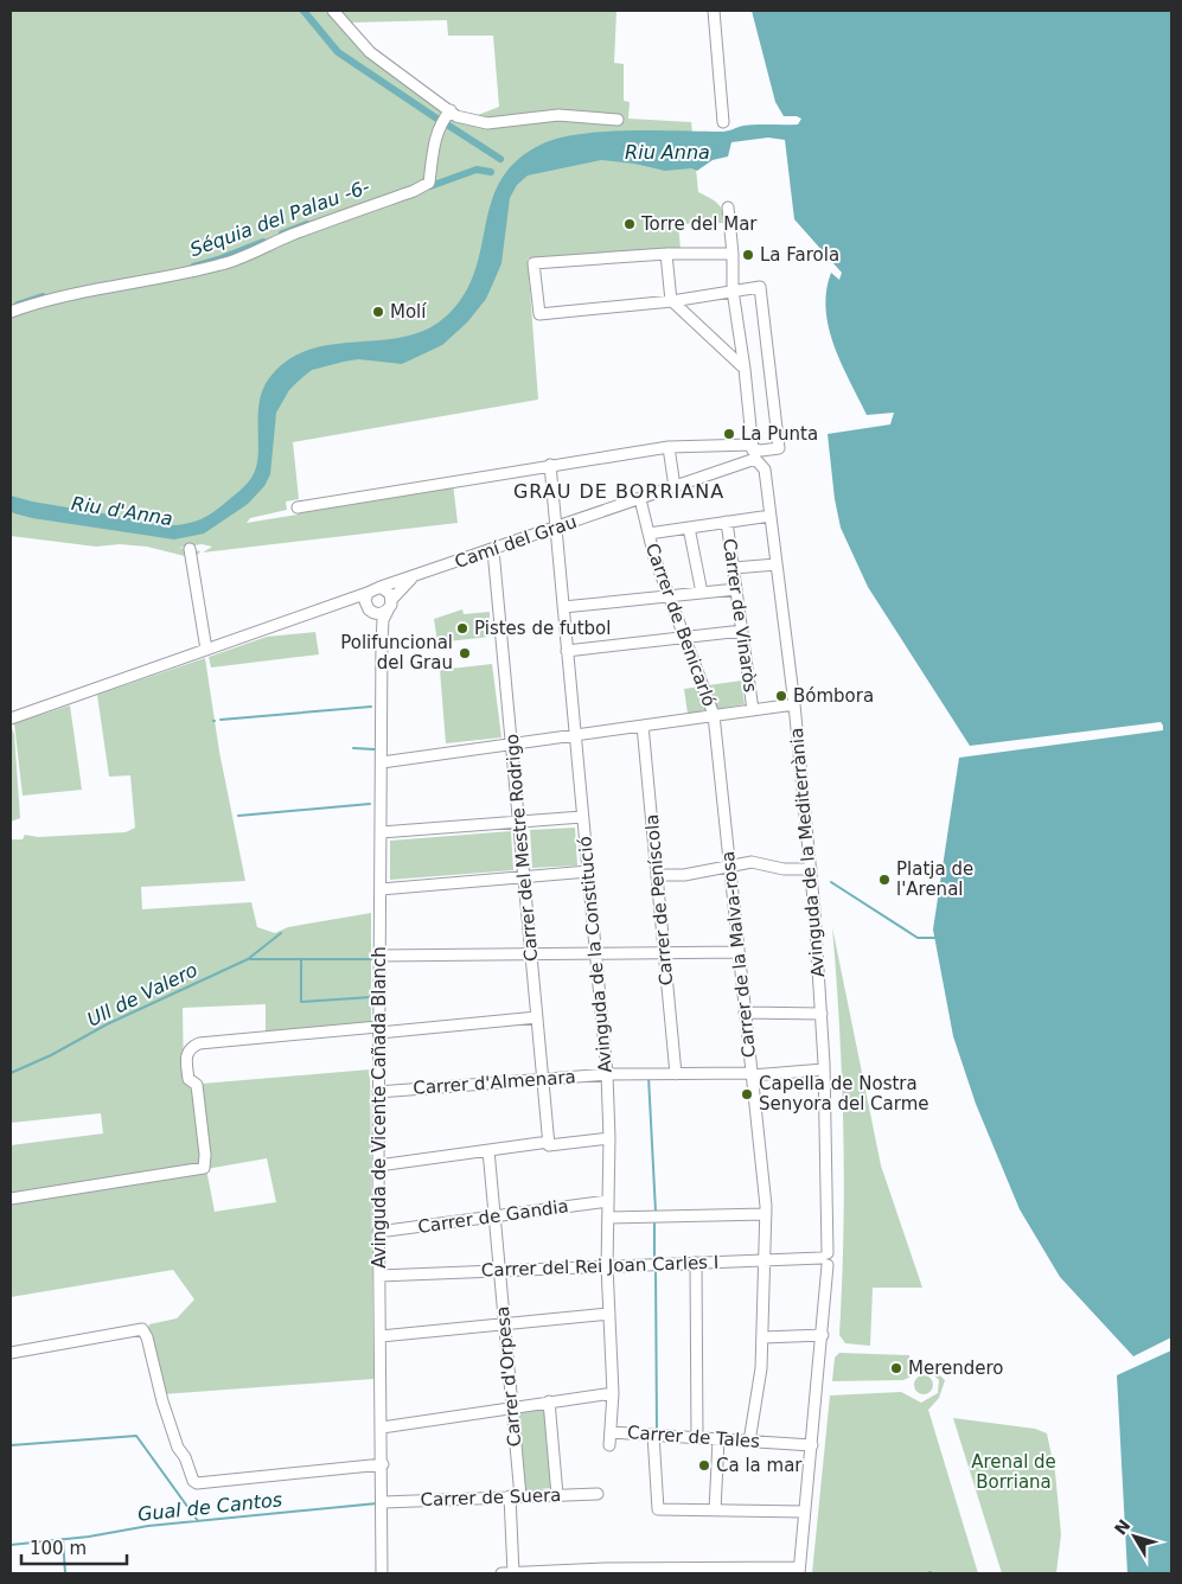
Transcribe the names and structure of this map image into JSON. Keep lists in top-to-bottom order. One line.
{"streets":{"street":["Camí del Grau","Carrer de Vinaròs","Carrer de Benicarló","Carrer del Mestre Rodrigo","Avinguda de la Mediterrània","Carrer de Peníscola","Avinguda de la Constitució","Carrer de la Malva-rosa","Carrer d'Almenara","Avinguda de Vicente Cañada Blanch","Carrer de Gandia","Carrer del Rei Joan Carles I","Carrer d'Orpesa","Carrer de Tales","Carrer de Suera"]},"crossings":[["Camí del Grau","Carrer de Benicarló"],["Camí del Grau","Carrer del Mestre Rodrigo"],["Camí del Grau","Avinguda de la Mediterrània"],["Camí del Grau","Avinguda de la Constitució"],["Camí del Grau","Avinguda de Vicente Cañada Blanch"],["Carrer de Benicarló","Carrer de la Malva-rosa"],["Carrer del Mestre Rodrigo","Carrer d'Almenara"],["Avinguda de la Mediterrània","Carrer d'Almenara"],["Avinguda de la Mediterrània","Carrer del Rei Joan Carles I"],["Avinguda de la Mediterrània","Carrer de Tales"],["Carrer de Peníscola","Carrer d'Almenara"],["Avinguda de la Constitució","Carrer d'Almenara"],["Avinguda de la Constitució","Carrer de Gandia"],["Avinguda de la Constitució","Carrer del Rei Joan Carles I"],["Avinguda de la Constitució","Carrer de Tales"],["Carrer de la Malva-rosa","Carrer d'Almenara"],["Carrer de la Malva-rosa","Carrer del Rei Joan Carles I"],["Carrer de la Malva-rosa","Carrer de Tales"],["Carrer d'Almenara","Avinguda de Vicente Cañada Blanch"],["Avinguda de Vicente Cañada Blanch","Carrer de Gandia"],["Avinguda de Vicente Cañada Blanch","Carrer del Rei Joan Carles I"],["Avinguda de Vicente Cañada Blanch","Carrer de Suera"],["Carrer de Gandia","Carrer d'Orpesa"],["Carrer del Rei Joan Carles I","Carrer d'Orpesa"],["Carrer d'Orpesa","Carrer de Suera"]],"districts":["GRAU DE BORRIANA"],"water":["Riu Anna","Séquia del Palau -6-","Riu d'Anna","Ull de Valero","Gual de Cantos"],"parks":["Arenal de Borriana"],"places":["Torre del Mar","La Farola","Molí","La Punta","Pistes de futbol","Polifuncional del Grau","Bómbora","Platja de l'Arenal","Capella de Nostra Senyora del Carme","Merendero","Ca la mar"],"scale_bar":"100 m","north":"top left"}
